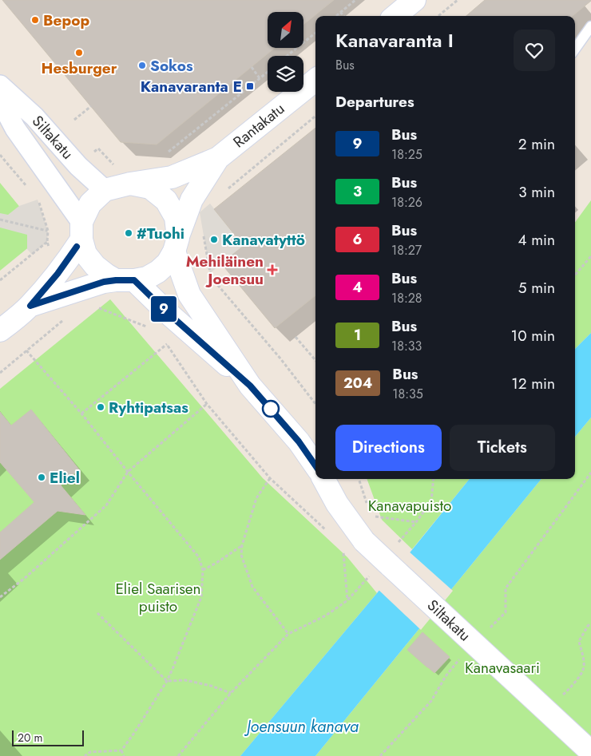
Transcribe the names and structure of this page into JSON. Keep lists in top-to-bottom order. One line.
{"streets":{"main road":["Rantakatu","Siltakatu"]},"crossings":[["Rantakatu","Siltakatu"]],"water":["Joensuun kanava"],"parks":["Kanavapuisto","Eliel Saarisen puisto","Kanavasaari"],"places":{"other":["Bepop","Hesburger","Sokos","#Tuohi","Kanavatyttö","Ryhtipatsas","Eliel"],"transit":["Kanavaranta E"],"health":["Mehiläinen Joensuu"]},"lines":["bus line 9"],"scale_bar":"20 m","north":"top right","page":{"on_map":"9","heading":[["Kanavaranta I","Bus"],"Departures"],"list":[{"mark":"9","name":"Bus","note":"18:25","value":"2 min"},{"mark":"3","name":"Bus","note":"18:26","value":"3 min"},{"mark":"6","name":"Bus","note":"18:27","value":"4 min"},{"mark":"4","name":"Bus","note":"18:28","value":"5 min"},{"mark":"1","name":"Bus","note":"18:33","value":"10 min"},{"mark":"204","name":"Bus","note":"18:35","value":"12 min"}],"buttons":["Directions","Tickets"],"scale":"20 m"}}
